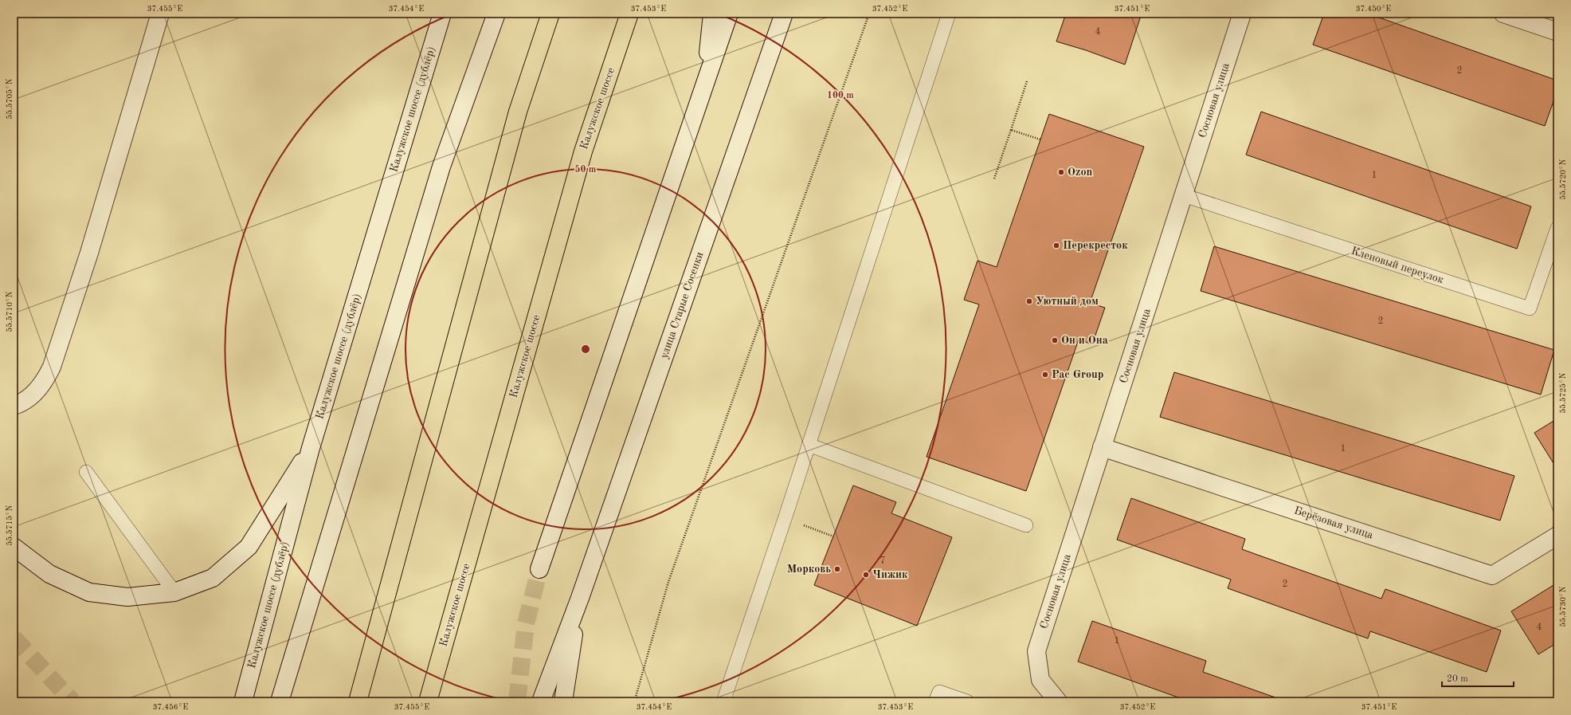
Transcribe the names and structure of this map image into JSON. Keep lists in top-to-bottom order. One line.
{"streets":{"highway":["Калужское шоссе"],"main road":["Сосновая улица","Калужское шоссе (дублёр)","улица Старые Сосенки","Берёзовая улица"],"lane":["Кленовый переулок"]},"crossings":[["Сосновая улица","Кленовый переулок"],["Сосновая улица","Берёзовая улица"]],"places":["Ozon","Перекресток","Уютный дом","Он и Она","Pac Group","Морковь","Чижик"],"house_numbers":["4","2","1","2","1","7","2","4","1"],"scale_bar":"20 m","coordinates":["37.455°E","37.454°E","37.453°E","37.452°E","37.451°E","37.450°E","55.5705°N","55.5720°N","55.5710°N","55.5725°N","55.5715°N","55.5730°N","37.456°E"],"rings":["100 m","50 m"]}
